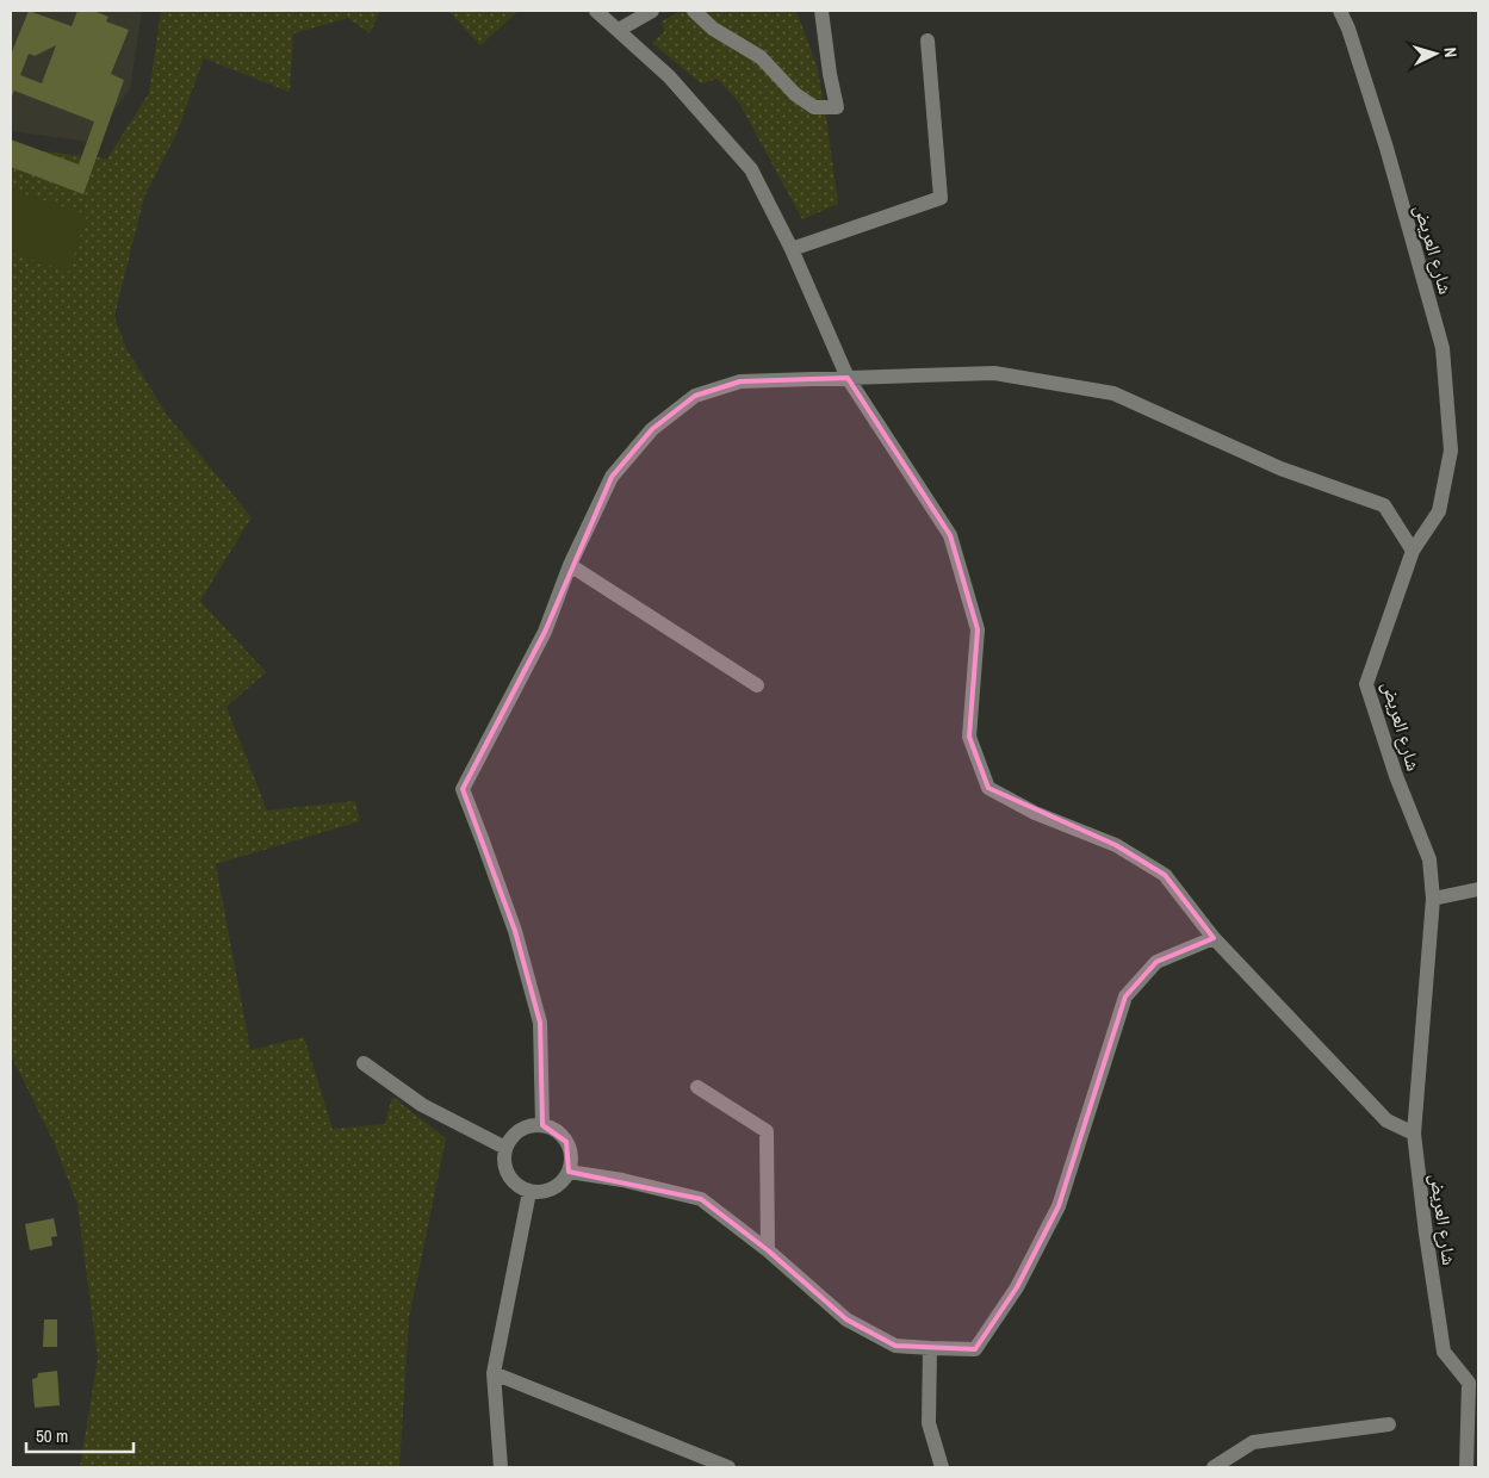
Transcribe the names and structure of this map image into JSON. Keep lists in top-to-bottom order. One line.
{"streets":{"street":["شارع العريض"]},"scale_bar":"50 m","north":"right"}
